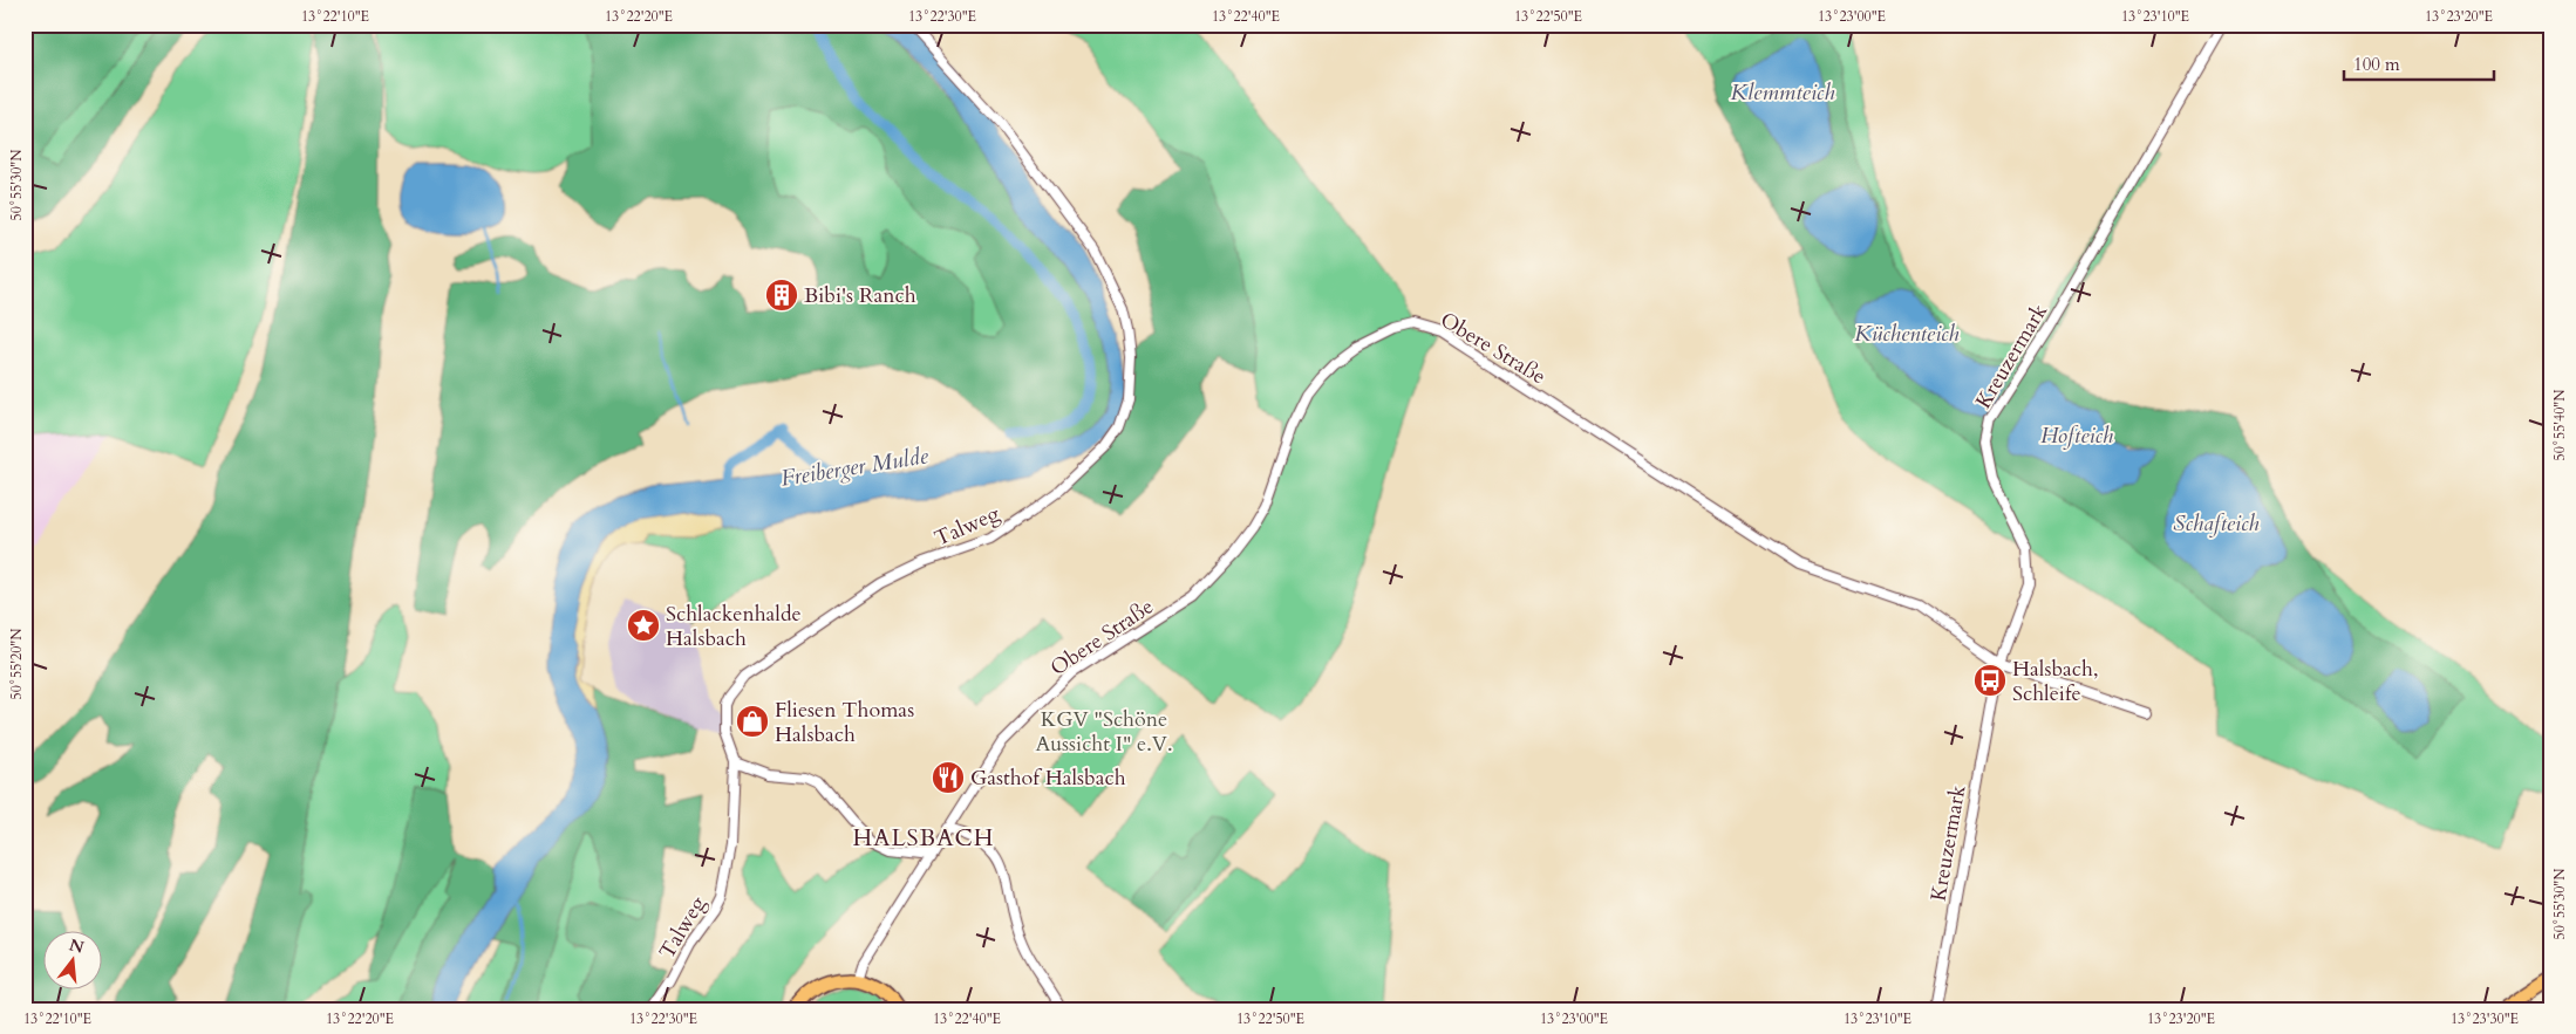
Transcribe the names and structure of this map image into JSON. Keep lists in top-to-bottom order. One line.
{"streets":{"street":["Obere Straße","Kreuzermark","Talweg"]},"crossings":[["Obere Straße","Kreuzermark"]],"districts":["HALSBACH"],"water":["Klemmteich","Küchenteich","Hofteich","Freiberger Mulde","Schafteich"],"parks":["KGV \"Schöne Aussicht I\" e.V."],"places":{"building":["Bibi's Ranch"],"place":["Schlackenhalde Halsbach"],"bus stop":["Halsbach, Schleife"],"shop":["Fliesen Thomas Halsbach"],"restaurant":["Gasthof Halsbach"]},"scale_bar":"100 m","north":"top","coordinates":["13°22'10\"E","13°22'20\"E","13°22'30\"E","13°22'40\"E","13°22'50\"E","13°23'00\"E","13°23'10\"E","13°23'20\"E","50°55'30\"N","50°55'40\"N","50°55'20\"N","13°23'30\"E"]}
